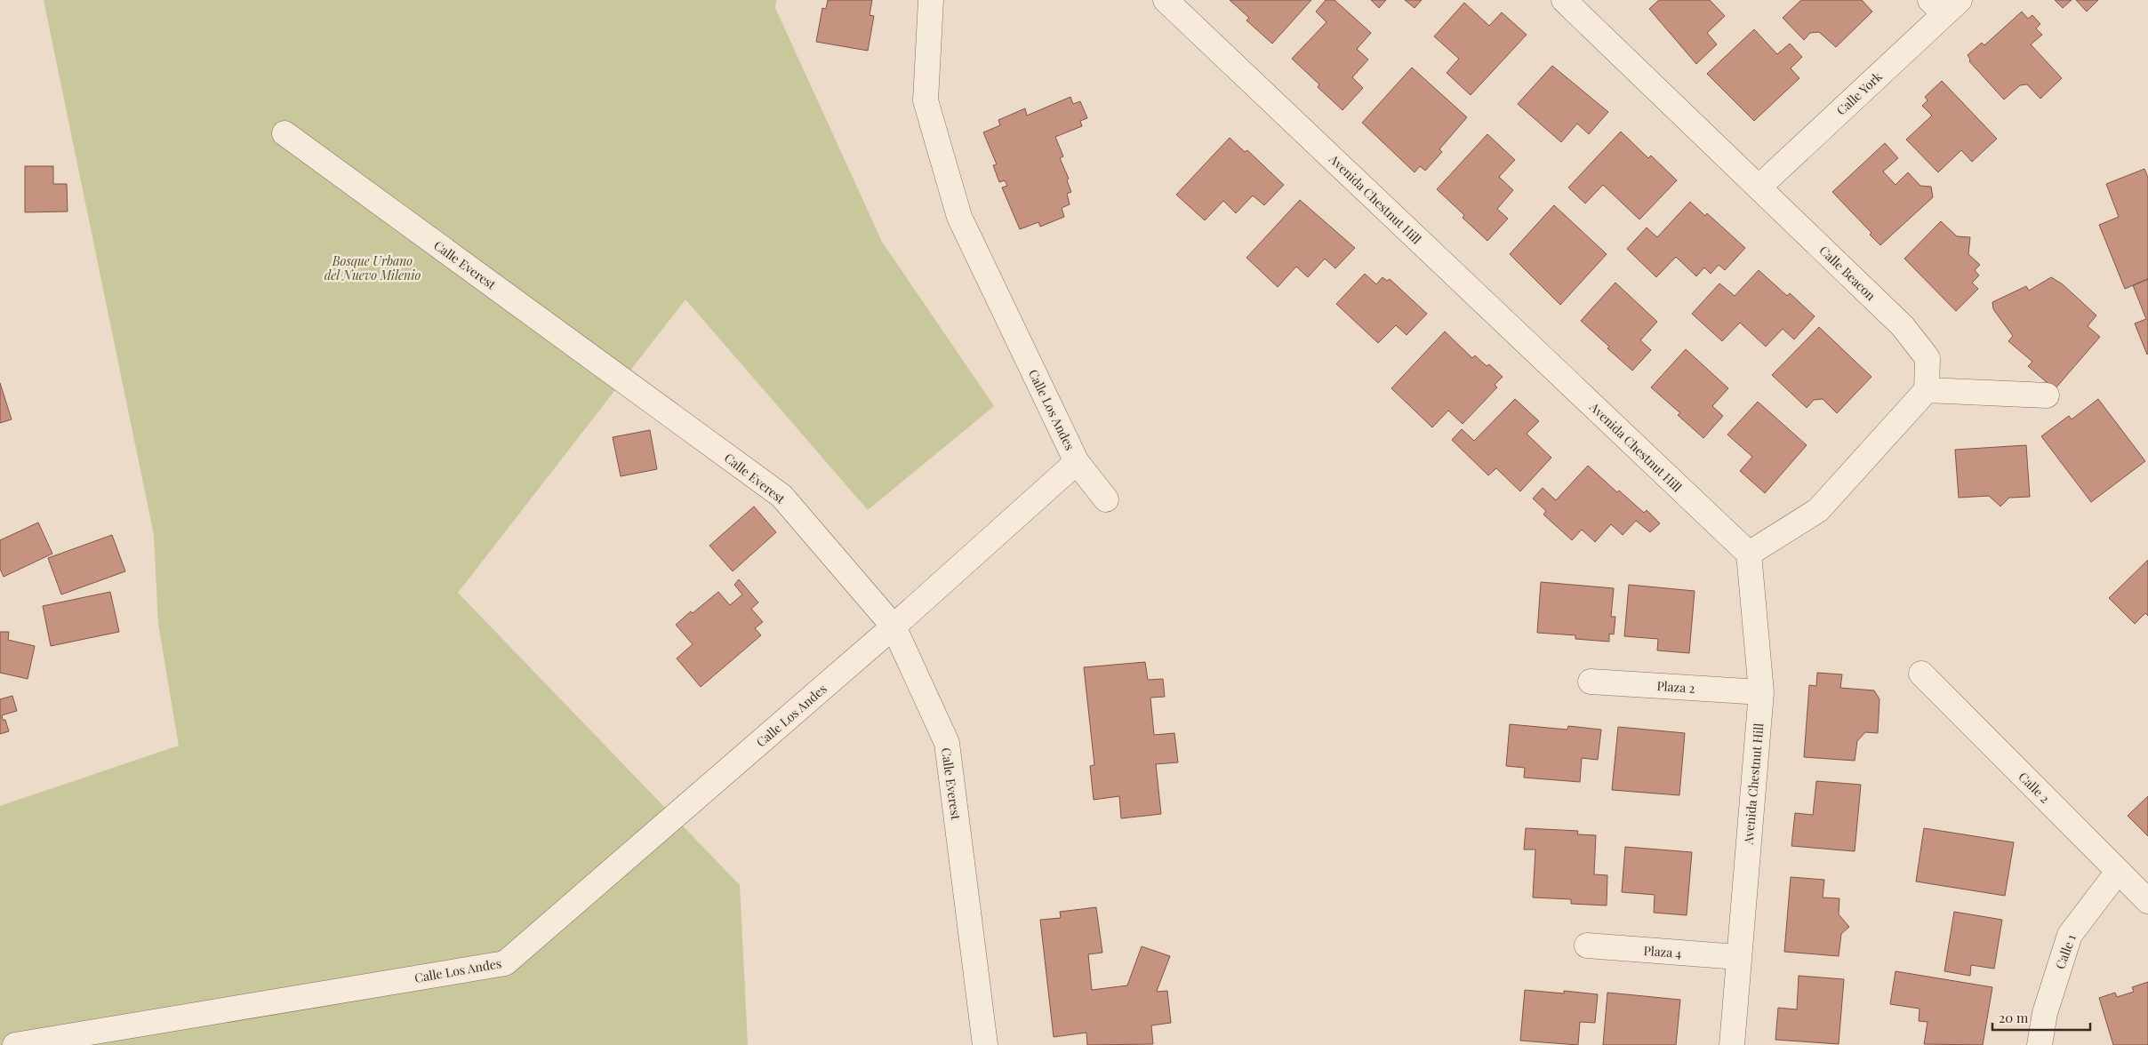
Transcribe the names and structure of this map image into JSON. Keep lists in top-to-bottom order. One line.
{"streets":{"street":["Calle York","Avenida Chestnut Hill","Calle Everest","Calle Beacon","Calle Los Andes","Plaza 2","Calle 2","Plaza 4","Calle 1"]},"crossings":[["Calle York","Calle Beacon"],["Avenida Chestnut Hill","Plaza 2"],["Avenida Chestnut Hill","Plaza 4"],["Calle Everest","Calle Los Andes"],["Calle 2","Calle 1"]],"parks":["Bosque Urbano del Nuevo Milenio"],"scale_bar":"20 m"}
